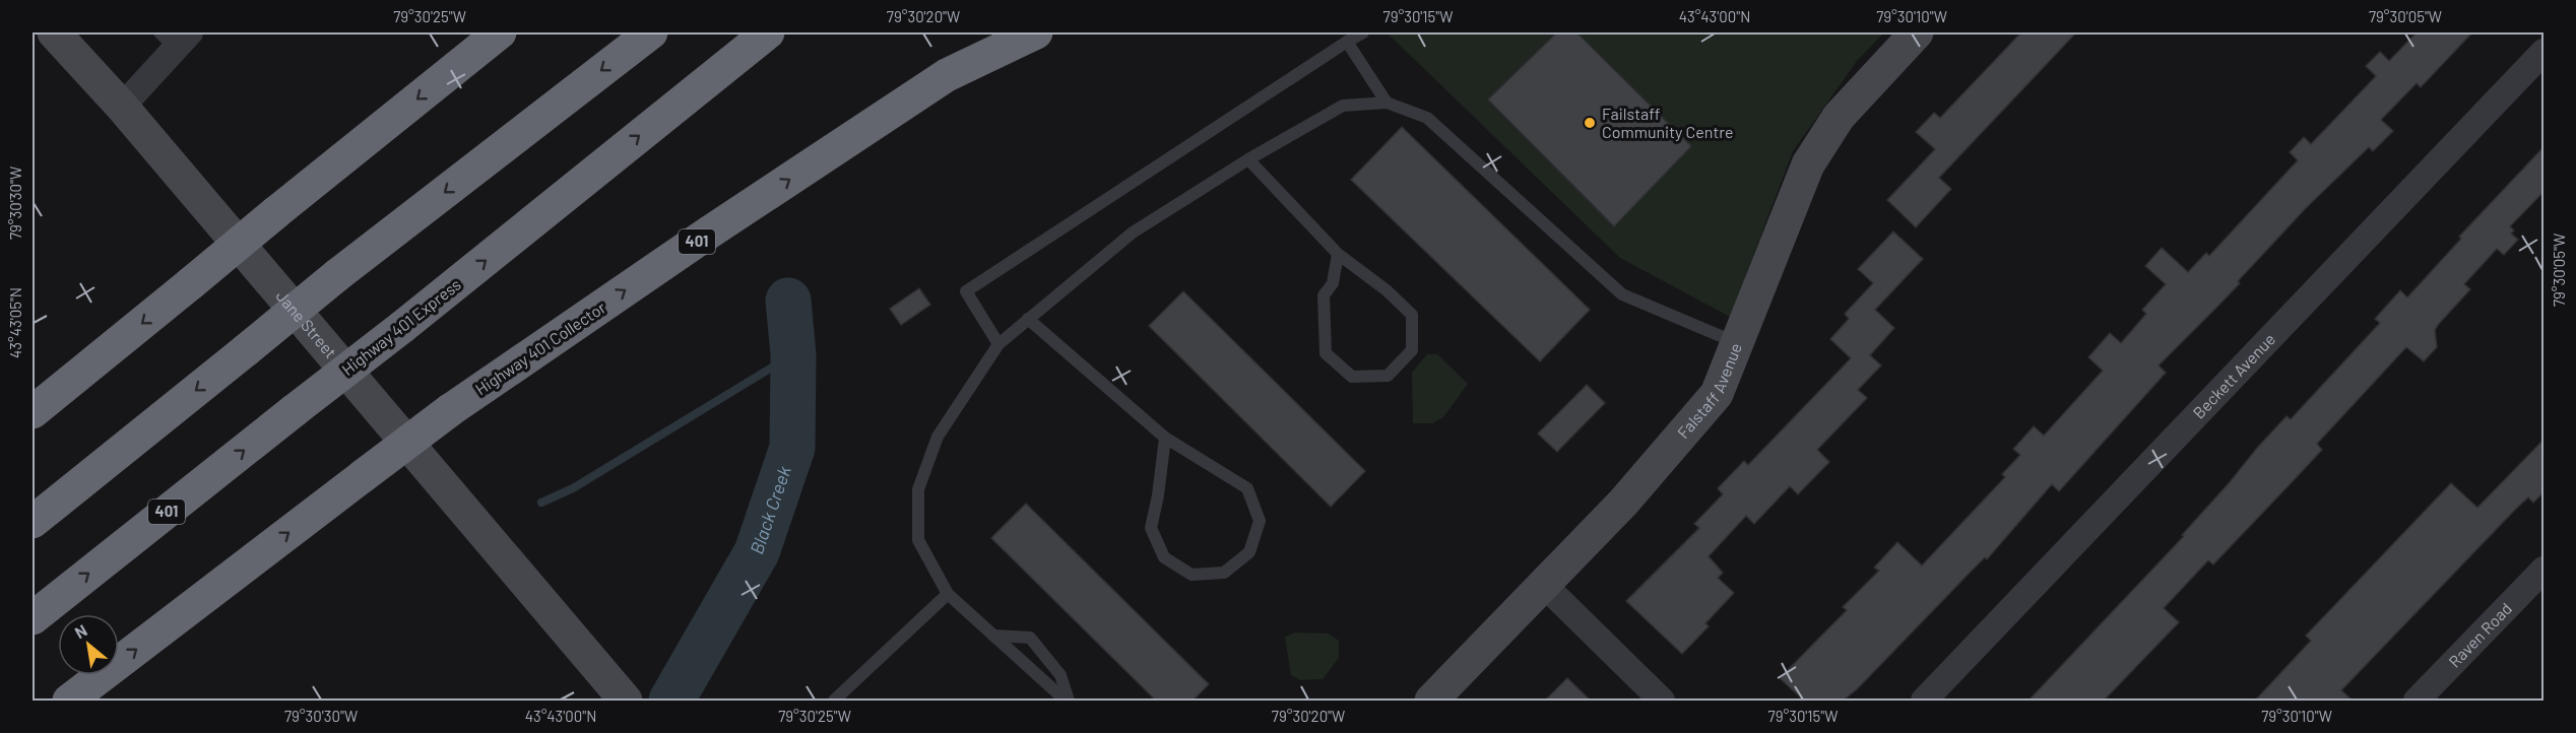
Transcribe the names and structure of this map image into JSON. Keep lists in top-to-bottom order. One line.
{"streets":{"highway":["401","Highway 401 Express","Highway 401 Collector"],"main road":["Jane Street","Falstaff Avenue"],"street":["Beckett Avenue","Raven Road"]},"water":["Black Creek"],"places":["Failstaff Community Centre"],"north":"top left","coordinates":["79°30'25\"W","79°30'20\"W","79°30'15\"W","43°43'00\"N","79°30'10\"W","79°30'05\"W","79°30'30\"W","43°43'05\"N"]}
